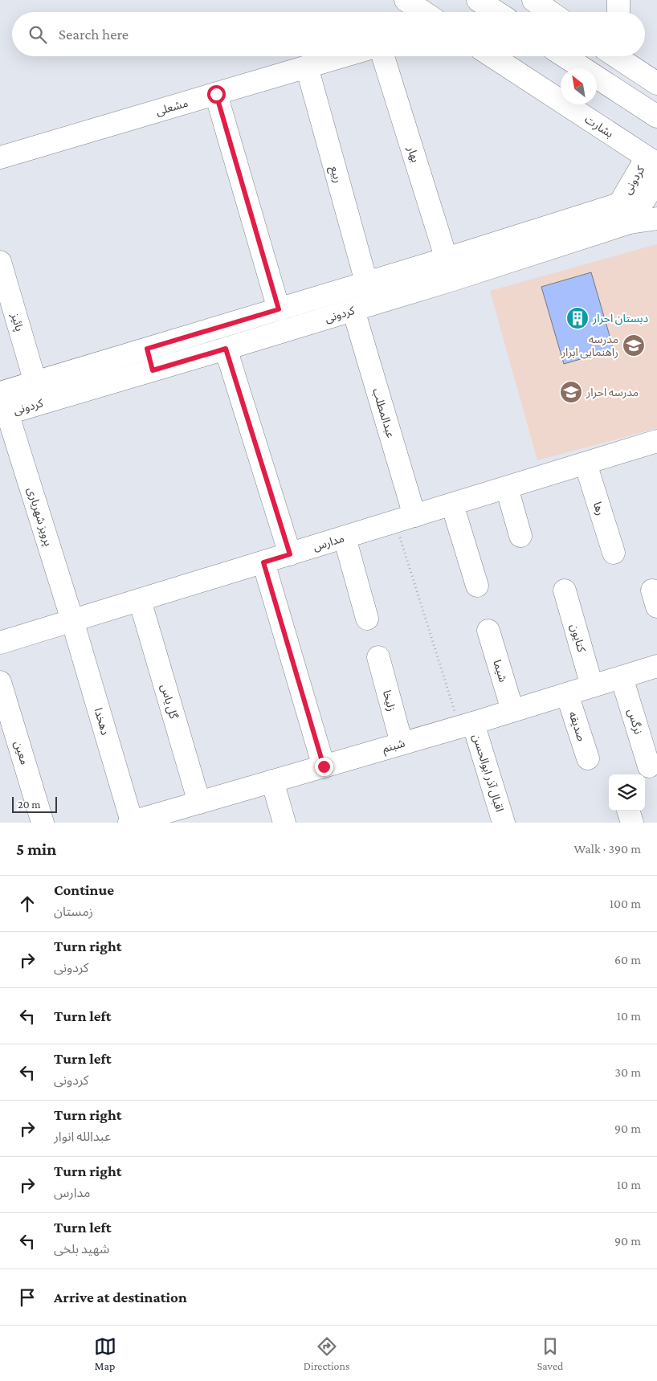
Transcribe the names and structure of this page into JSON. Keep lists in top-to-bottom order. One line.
{"streets":{"street":["مشعلی","بشارت","بهار","ربیع","کردونی","پائیز","عبدالمطلب","رها","پرویز شهریاری","مدارس","کتایون","شیما","زلیخا","گل یاس","دهخدا","نرگس","صدیقه","شبنم","معین","اقبال آذر ابوالحسن"]},"crossings":[["مشعلی","ربیع"],["بشارت","کردونی"],["بهار","کردونی"],["ربیع","کردونی"],["کردونی","پائیز"],["کردونی","عبدالمطلب"],["کردونی","پرویز شهریاری"],["عبدالمطلب","مدارس"],["رها","مدارس"],["پرویز شهریاری","مدارس"],["پرویز شهریاری","دهخدا"],["مدارس","گل یاس"],["مدارس","دهخدا"],["کتایون","شبنم"],["شیما","شبنم"],["زلیخا","شبنم"],["گل یاس","شبنم"],["دهخدا","شبنم"],["نرگس","شبنم"],["صدیقه","شبنم"],["شبنم","اقبال آذر ابوالحسن"]],"places":{"building":["دبستان احرار"],"school or university":["مدرسه راهنمایی ابرار","مدرسه احرار"]},"scale_bar":"20 m","north":"top left","page":{"search":"Search here","scale":"20 m","heading":["5 min","Walk · 390 m"],"list":[["Continue","زمستان","100 m"],["Turn right","کردونی","60 m"],["Turn left","10 m"],["Turn left","کردونی","30 m"],["Turn right","عبدالله انوار","90 m"],["Turn right","مدارس","10 m"],["Turn left","شهید بلخی","90 m"],"Arrive at destination"],"nav":["Map","Directions","Saved"]}}
